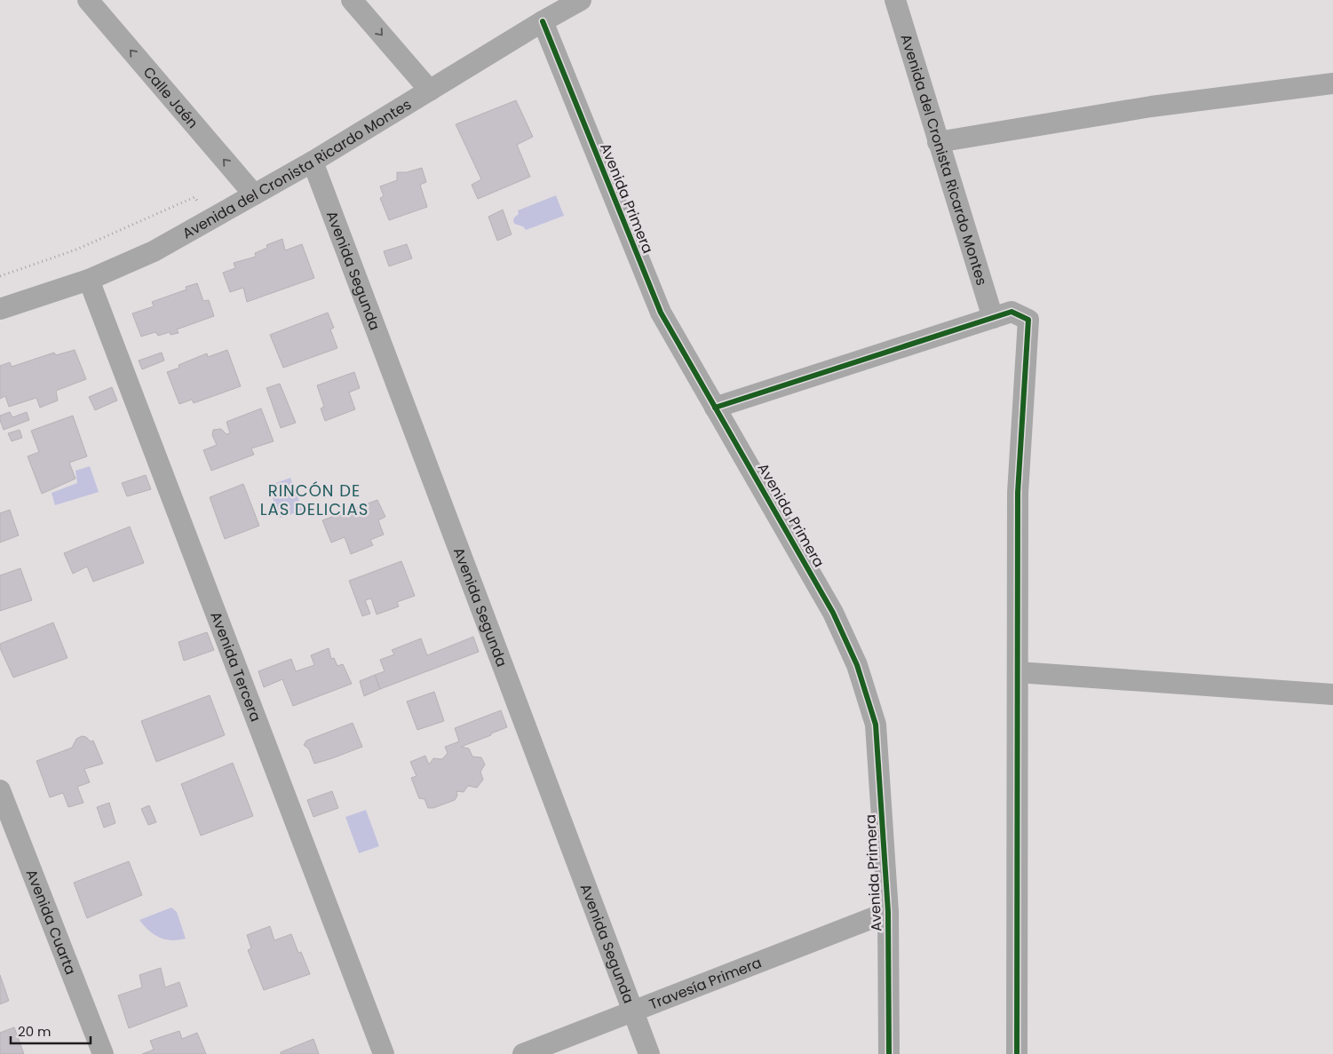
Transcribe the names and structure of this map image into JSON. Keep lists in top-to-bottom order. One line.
{"streets":{"street":["Calle Jaén","Avenida del Cronista Ricardo Montes","Avenida Primera","Avenida Segunda","Avenida Tercera","Avenida Cuarta","Travesía Primera"]},"crossings":[["Calle Jaén","Avenida del Cronista Ricardo Montes"],["Avenida del Cronista Ricardo Montes","Avenida Primera"],["Avenida del Cronista Ricardo Montes","Avenida Segunda"],["Avenida del Cronista Ricardo Montes","Avenida Tercera"],["Avenida Primera","Travesía Primera"],["Avenida Segunda","Travesía Primera"]],"one_way":["Calle Jaén"],"districts":["RINCÓN DE LAS DELICIAS"],"scale_bar":"20 m"}
